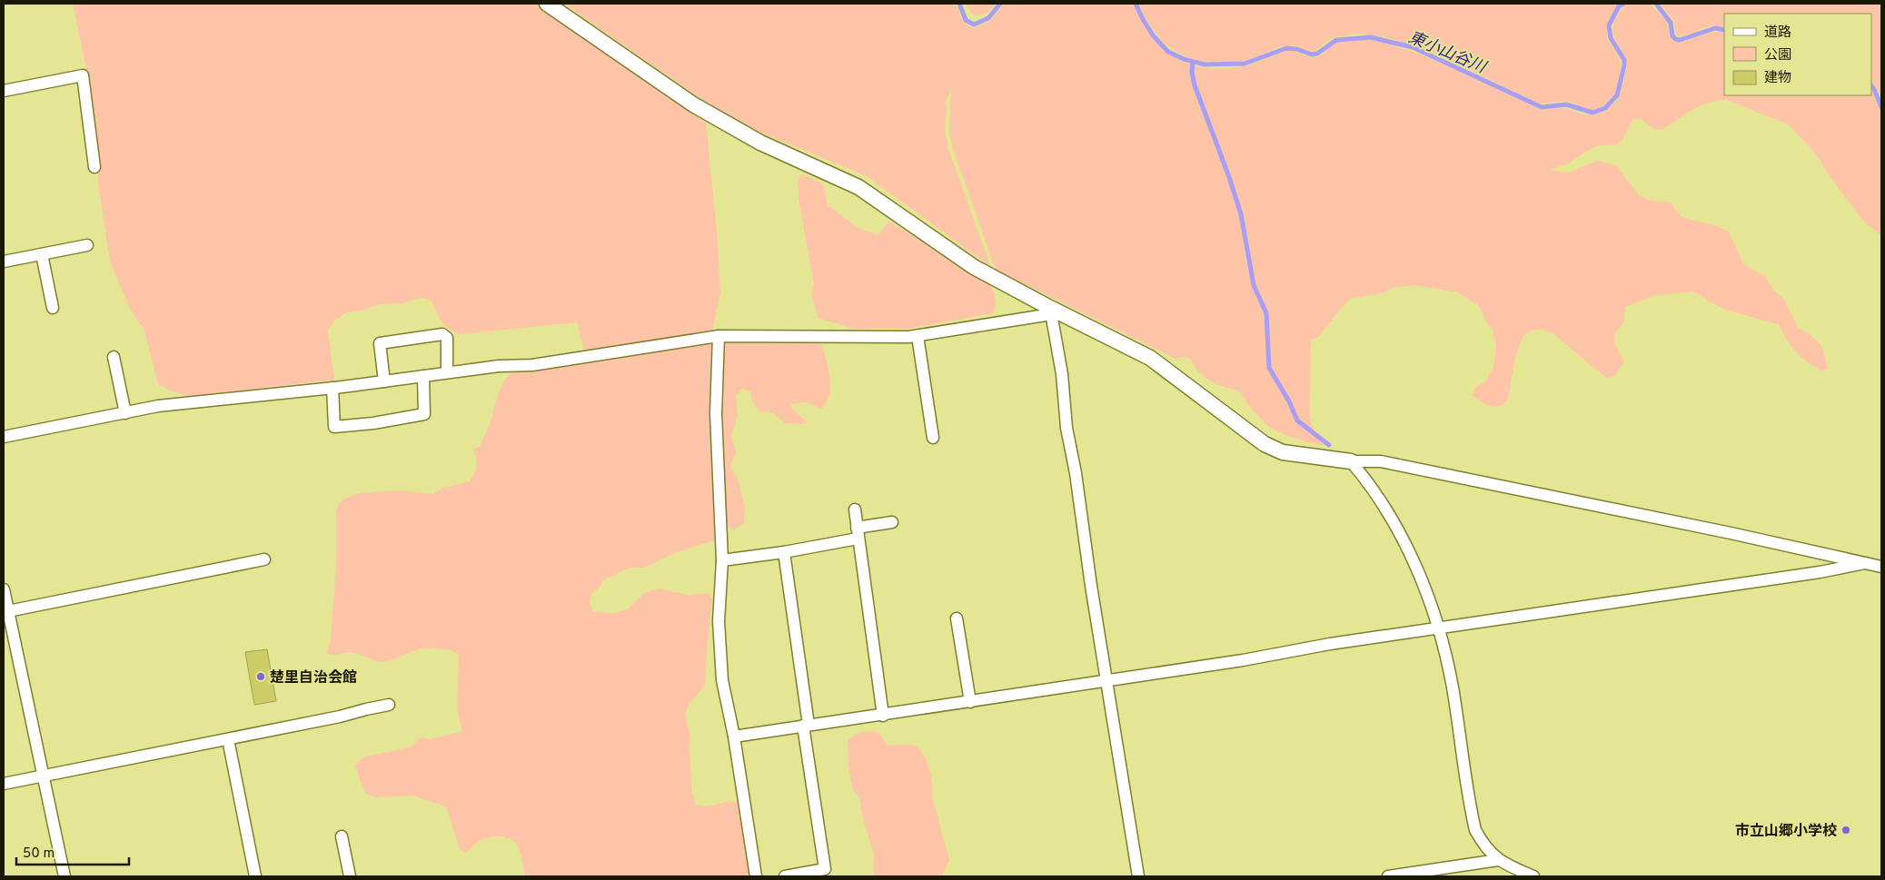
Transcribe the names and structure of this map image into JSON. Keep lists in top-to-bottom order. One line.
{"water":["東小山谷川"],"places":["楚里自治会館","市立山郷小学校"],"legend":["道路","公園","建物"],"scale_bar":"50 m"}
